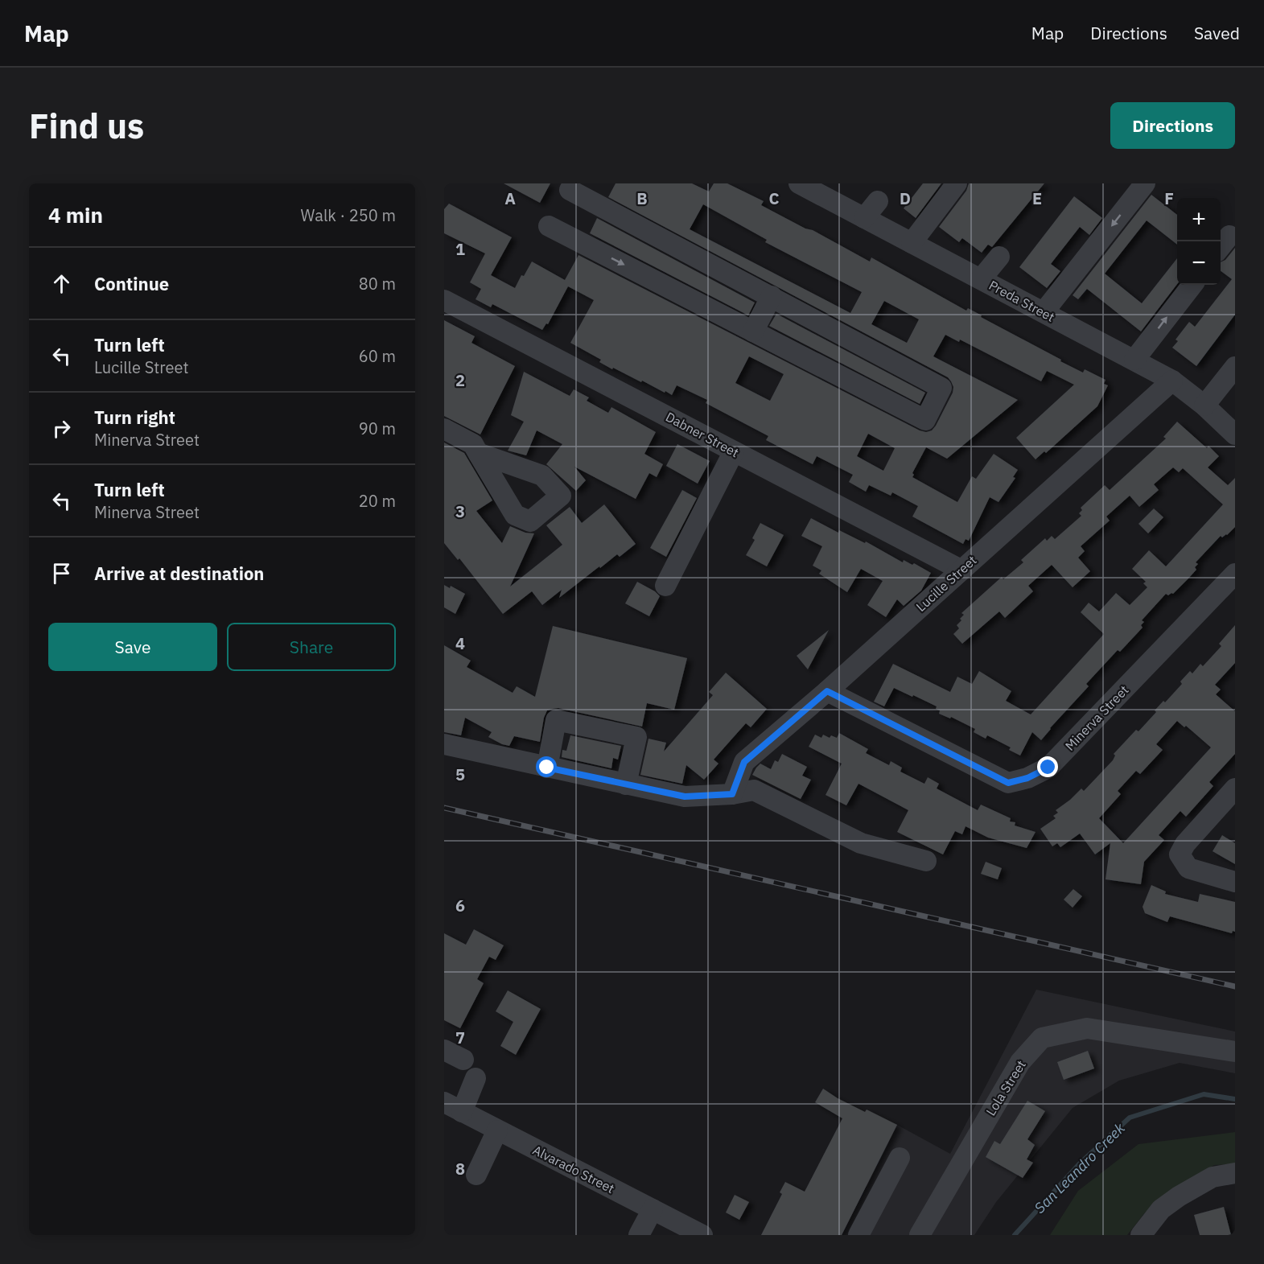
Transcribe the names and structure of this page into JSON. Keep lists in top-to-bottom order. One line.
{"streets":{"street":["Preda Street","Dabner Street","Lucille Street","Minerva Street","Lola Street","Alvarado Street"]},"crossings":[["Preda Street","Lucille Street"],["Dabner Street","Lucille Street"],["Lucille Street","Minerva Street"]],"water":["San Leandro Creek"],"page":{"header":"Map","nav":["Map","Directions","Saved"],"buttons":["Directions",["Save","Share"]],"title":"Find us","heading":["4 min","Walk · 250 m"],"map_buttons":["+","−"],"list":[["Continue","80 m"],["Turn left","Lucille Street","60 m"],["Turn right","Minerva Street","90 m"],["Turn left","Minerva Street","20 m"],"Arrive at destination"]},"grid":{"columns":["A","B","C","D","E","F"],"rows":["1","2","3","4","5","6","7","8"]}}
